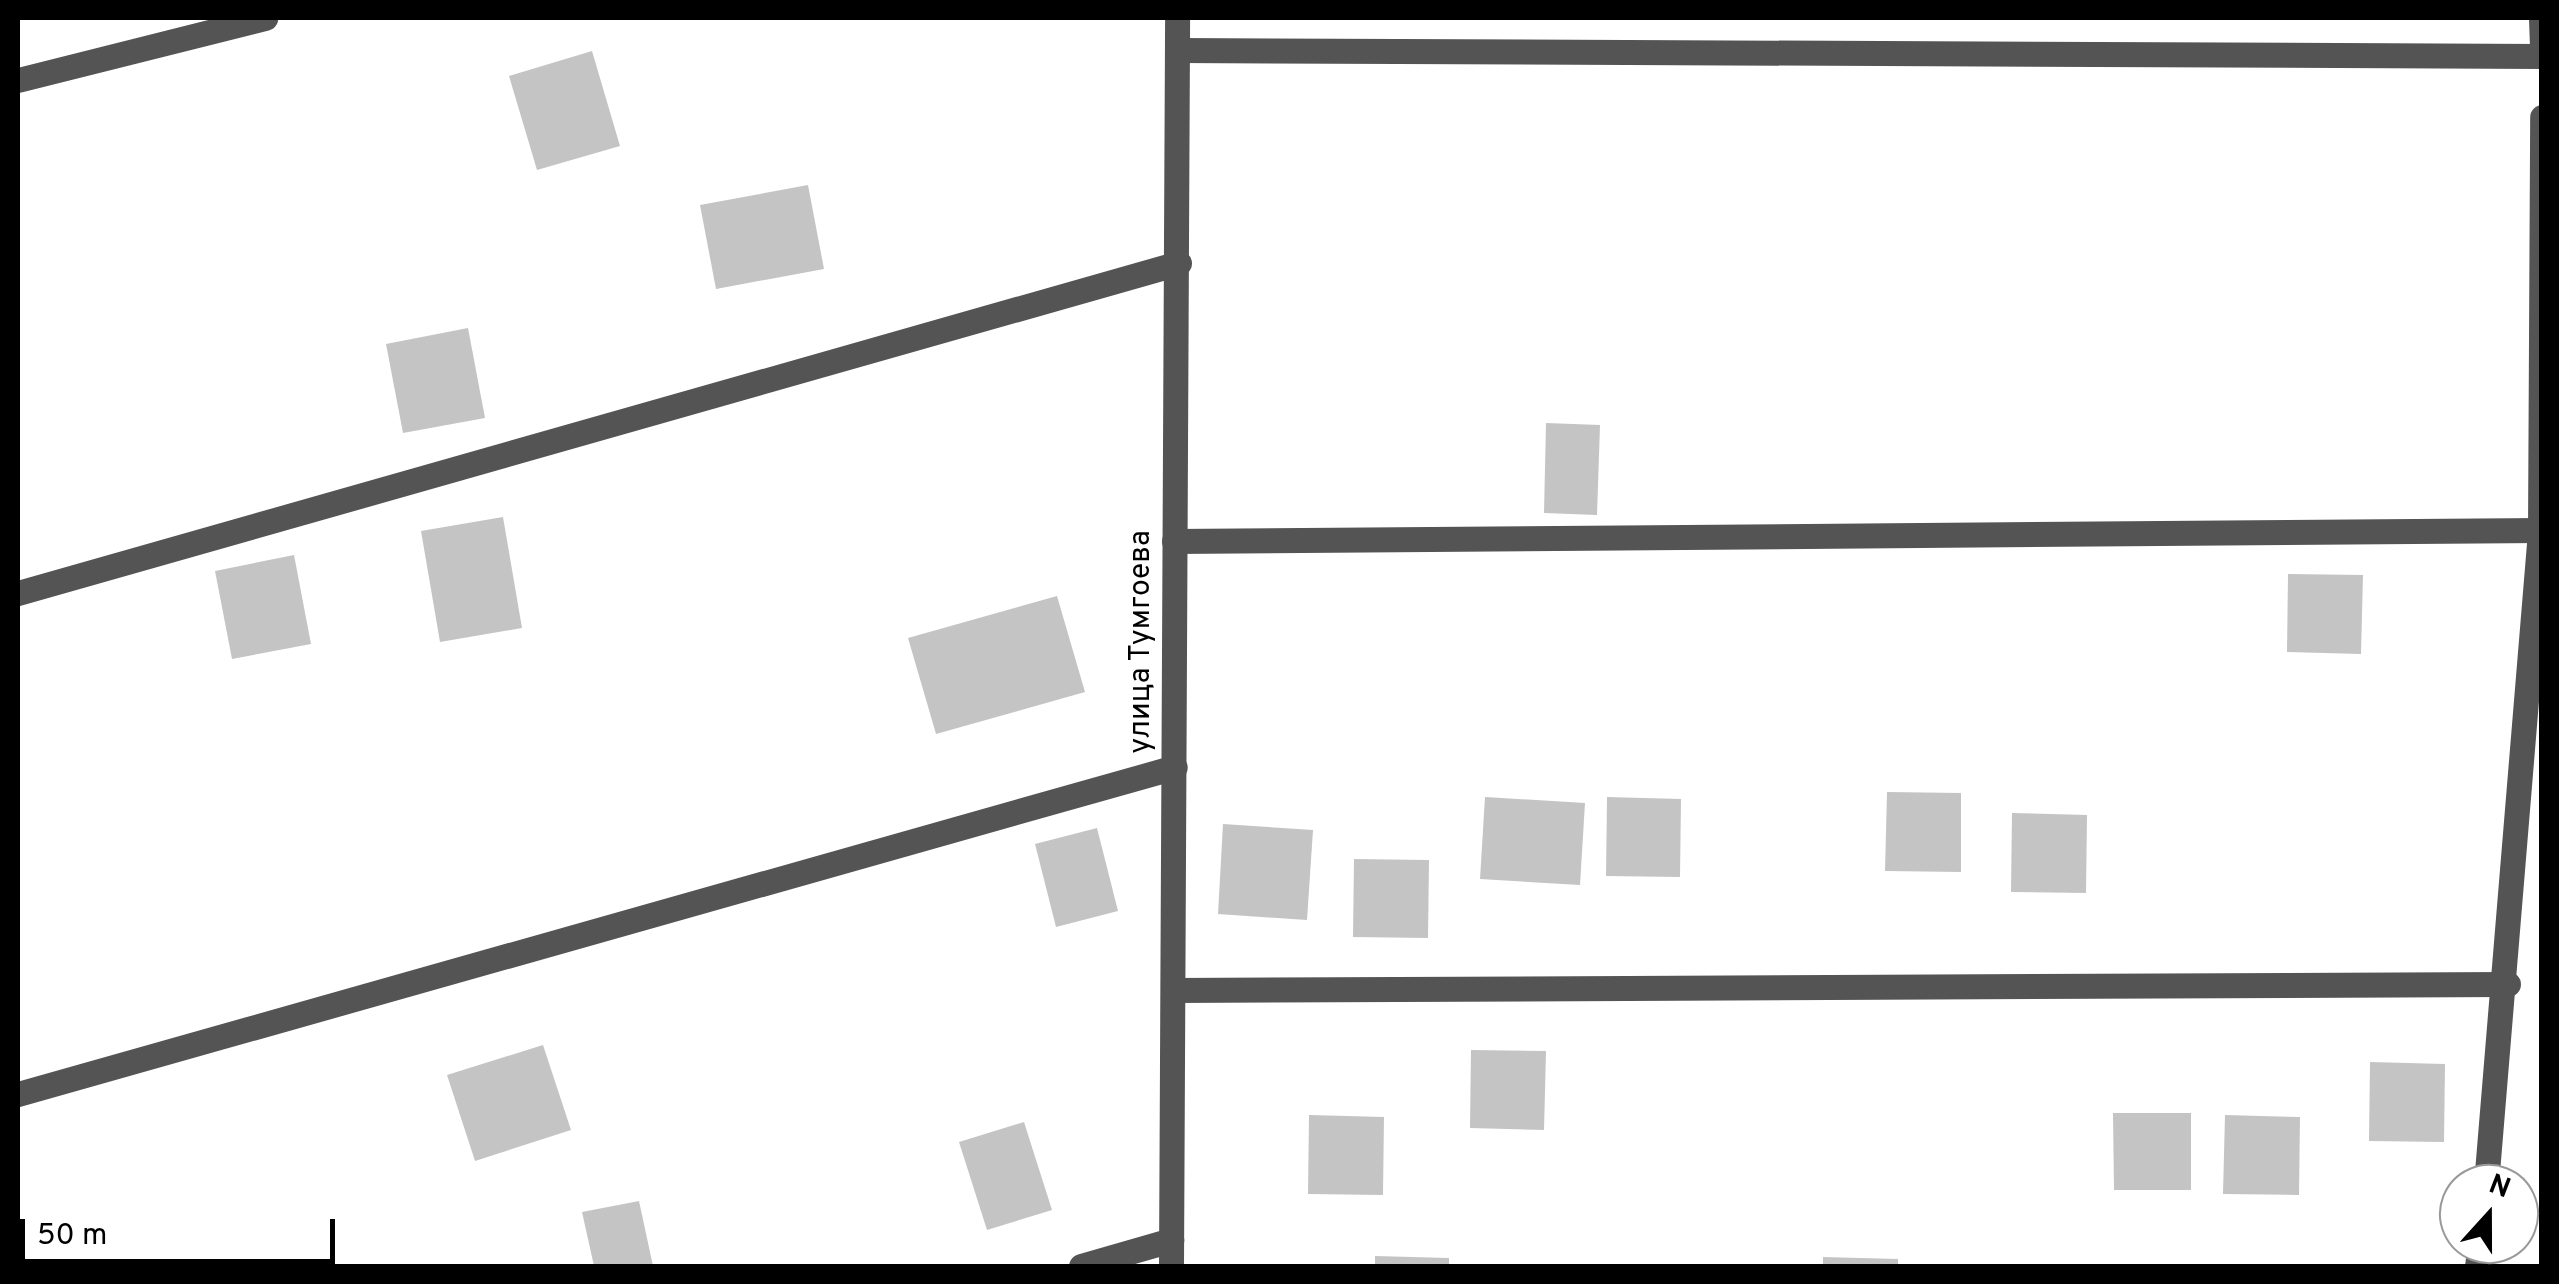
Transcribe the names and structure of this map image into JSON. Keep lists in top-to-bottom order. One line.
{"streets":{"street":["улица Тумгоева"]},"scale_bar":"50 m","north":"top"}
